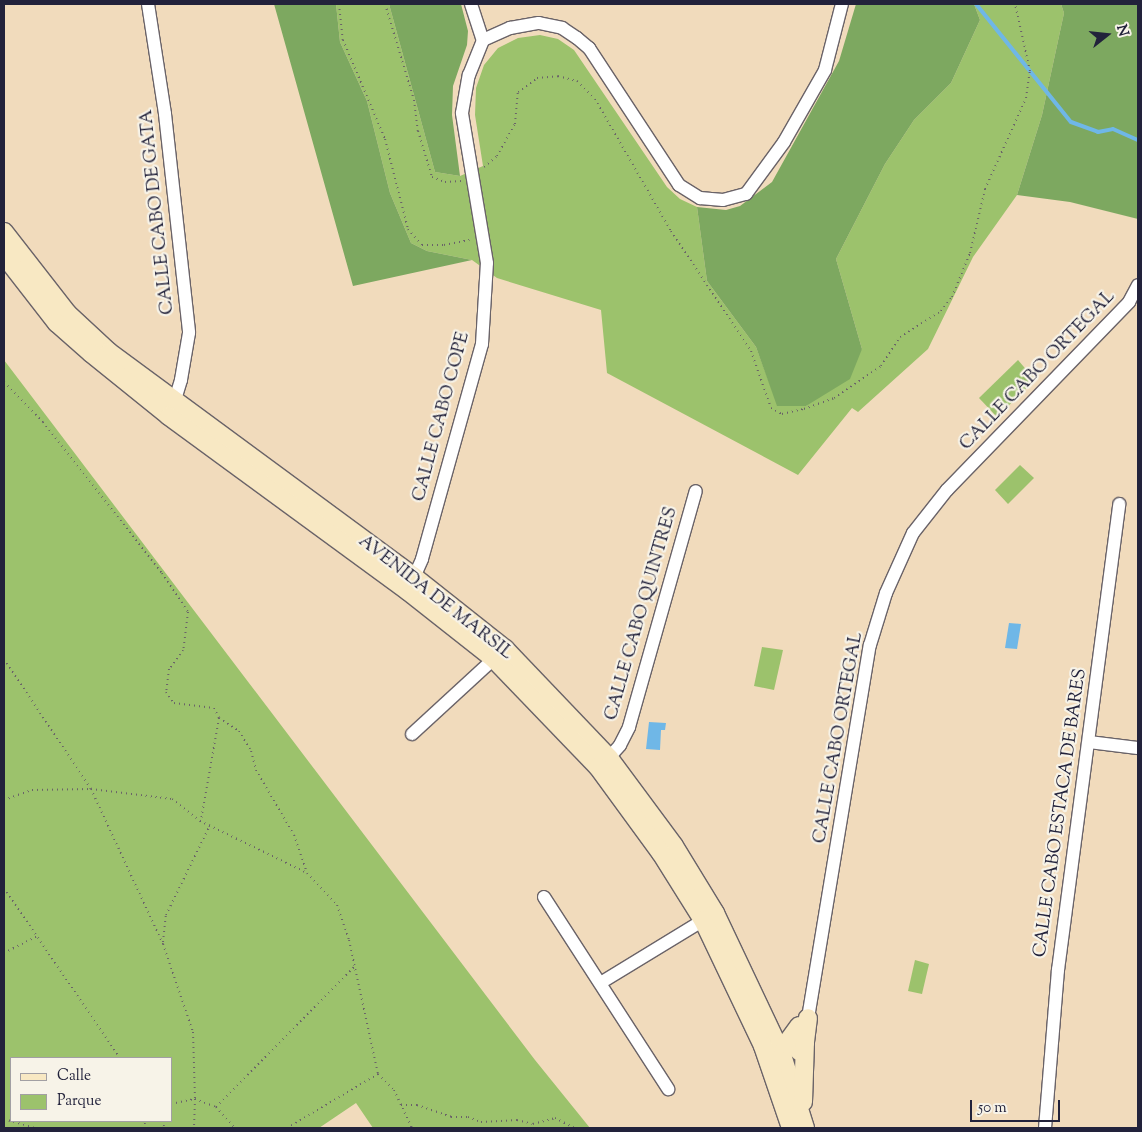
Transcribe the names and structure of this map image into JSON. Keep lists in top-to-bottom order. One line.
{"streets":{"street":["CALLE CABO DE GATA","CALLE CABO ORTEGAL","CALLE CABO COPE","AVENIDA DE MARSIL","CALLE CABO QUINTRES","CALLE CABO ESTACA DE BARES"]},"crossings":[["CALLE CABO DE GATA","AVENIDA DE MARSIL"],["CALLE CABO COPE","AVENIDA DE MARSIL"],["AVENIDA DE MARSIL","CALLE CABO QUINTRES"]],"legend":["Calle","Parque"],"scale_bar":"50 m","north":"right"}
